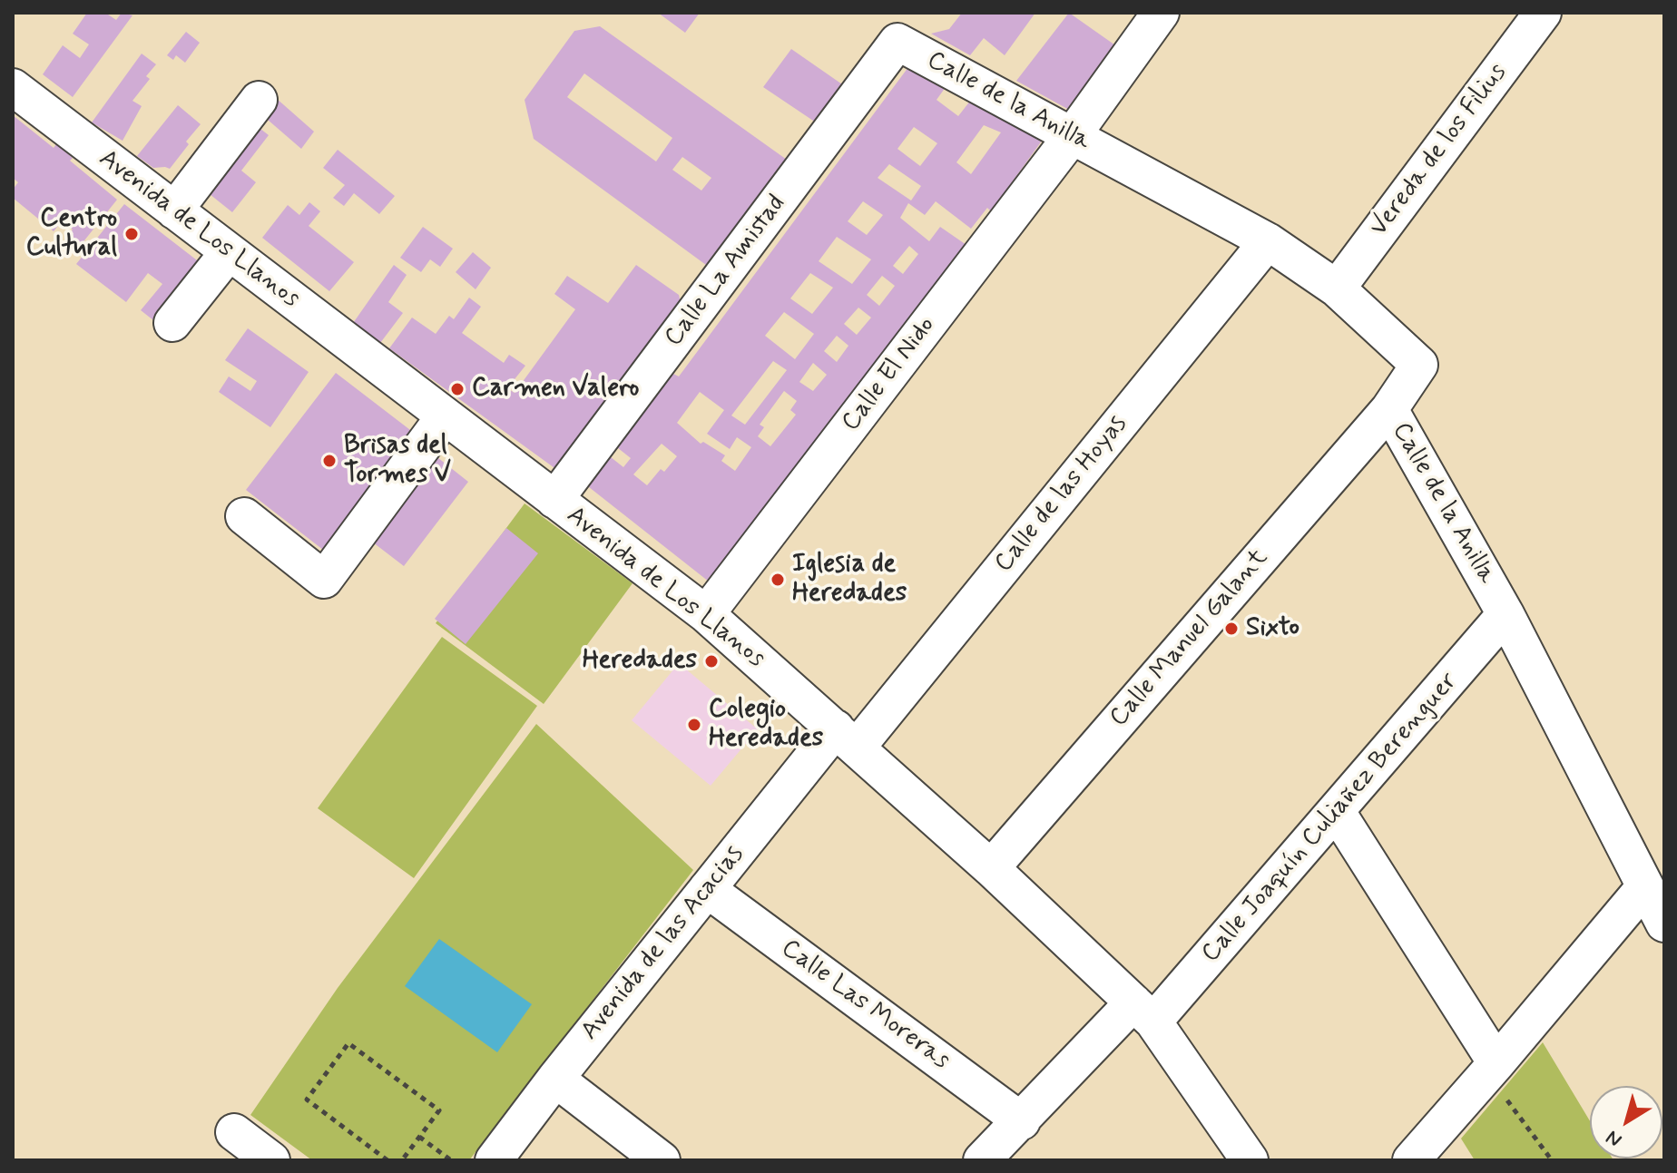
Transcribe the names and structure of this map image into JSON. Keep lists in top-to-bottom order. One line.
{"streets":{"street":["Calle de la Anilla","Vereda de los Filius","Avenida de Los Llanos","Calle La Amistad","Calle El Nido","Calle de las Hoyas","Calle Manuel Galant","Calle Joaquín Culiañez Berenguer","Avenida de las Acacias","Calle Las Moreras"]},"crossings":[["Calle de la Anilla","Vereda de los Filius"],["Calle de la Anilla","Calle La Amistad"],["Calle de la Anilla","Calle El Nido"],["Calle de la Anilla","Calle de las Hoyas"],["Calle de la Anilla","Calle Manuel Galant"],["Calle de la Anilla","Calle Joaquín Culiañez Berenguer"],["Avenida de Los Llanos","Calle La Amistad"],["Avenida de Los Llanos","Calle El Nido"],["Avenida de Los Llanos","Calle de las Hoyas"],["Avenida de Los Llanos","Calle Manuel Galant"],["Avenida de Los Llanos","Calle Joaquín Culiañez Berenguer"],["Avenida de Los Llanos","Avenida de las Acacias"],["Calle de las Hoyas","Avenida de las Acacias"],["Calle Joaquín Culiañez Berenguer","Calle Las Moreras"],["Avenida de las Acacias","Calle Las Moreras"]],"places":["Centro Cultural","Carmen Valero","Brisas del Tormes V","Iglesia de Heredades","Sixto","Heredades","Colegio Heredades"],"north":"bottom left"}
